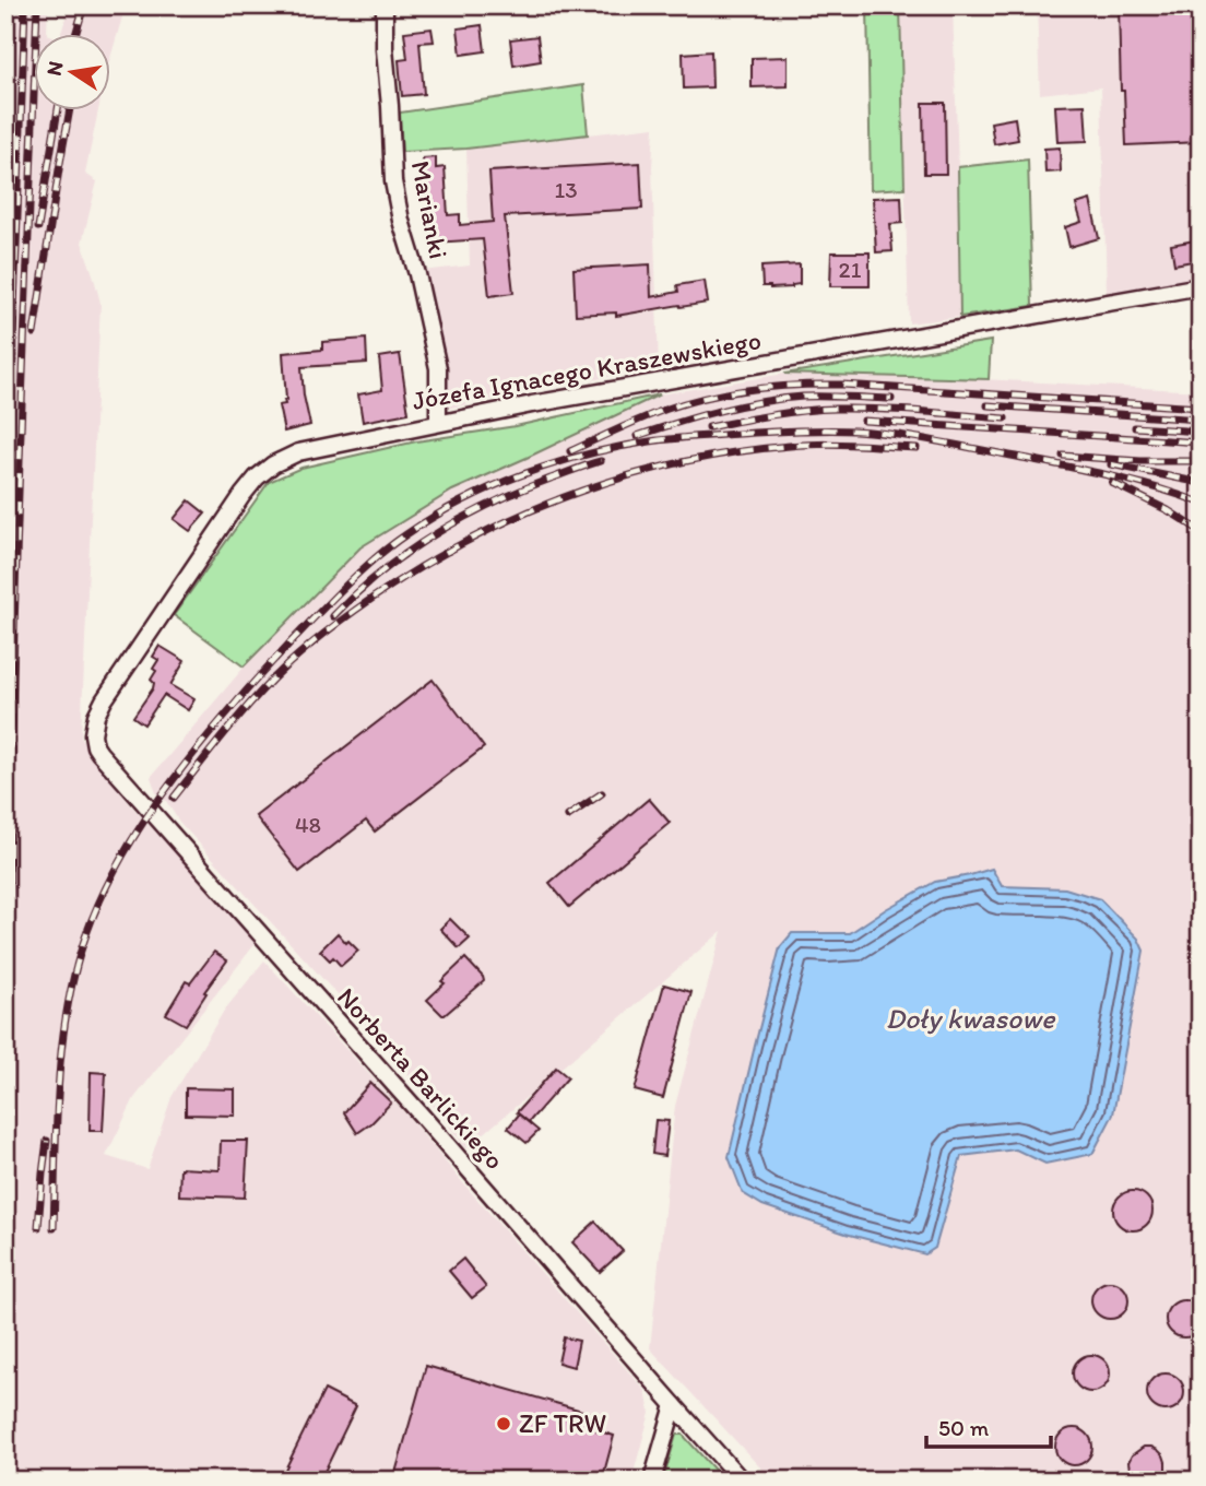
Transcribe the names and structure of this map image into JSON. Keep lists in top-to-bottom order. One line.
{"streets":{"street":["Marianki","Józefa Ignacego Kraszewskiego","Norberta Barlickiego"]},"crossings":[["Marianki","Józefa Ignacego Kraszewskiego"],["Józefa Ignacego Kraszewskiego","Norberta Barlickiego"]],"water":["Doły kwasowe"],"places":["ZF TRW"],"house_numbers":["13","21","48"],"scale_bar":"50 m","north":"left"}
